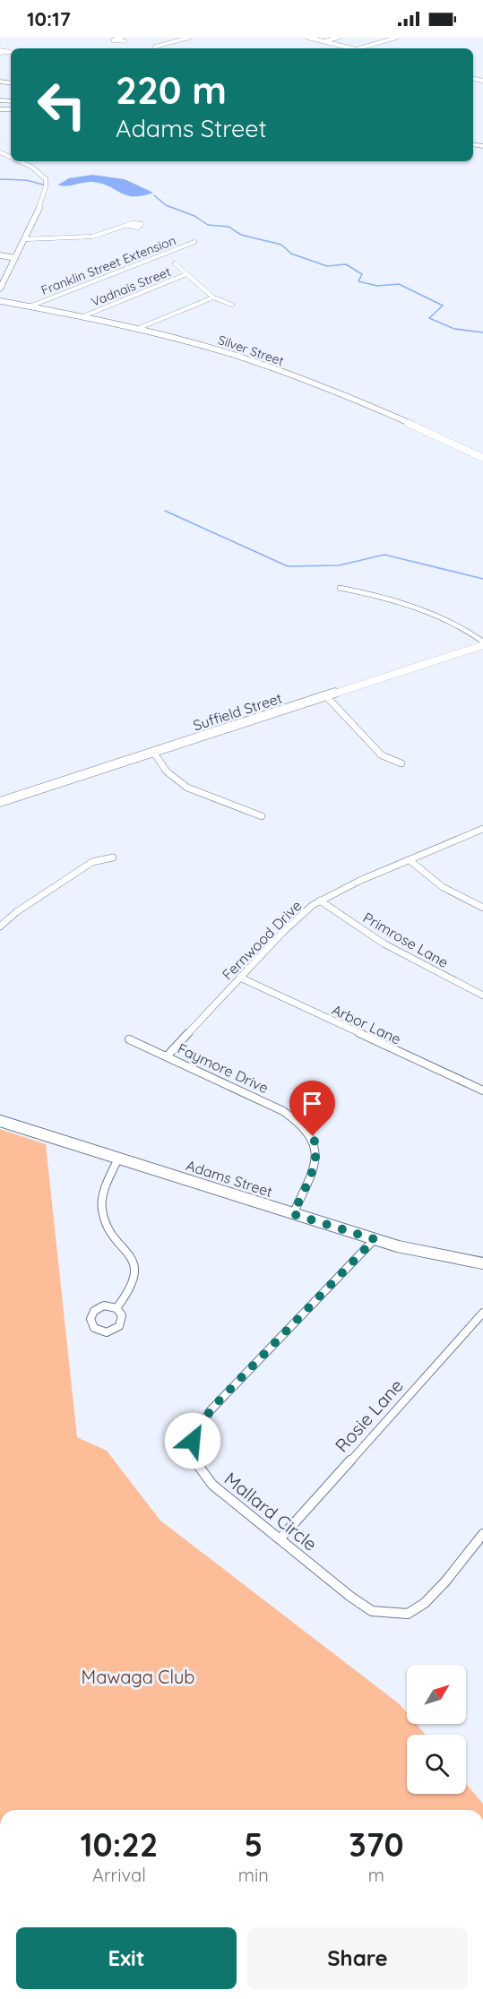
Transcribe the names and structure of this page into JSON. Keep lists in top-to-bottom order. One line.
{"streets":{"street":["Franklin Street Extension","Vadnais Street","Silver Street","Suffield Street","Fernwood Drive","Primrose Lane","Arbor Lane","Faymore Drive","Adams Street","Rosie Lane","Mallard Circle"]},"crossings":[["Franklin Street Extension","Silver Street"],["Vadnais Street","Silver Street"],["Fernwood Drive","Primrose Lane"],["Fernwood Drive","Arbor Lane"],["Fernwood Drive","Faymore Drive"],["Faymore Drive","Adams Street"],["Adams Street","Mallard Circle"],["Rosie Lane","Mallard Circle"]],"parks":["Mawaga Club"],"north":"top right","page":{"status":"10:17","turn":["220 m","Adams Street"],"eta":["10:22","Arrival","5","min","370","m"],"buttons":["Exit","Share"]}}
